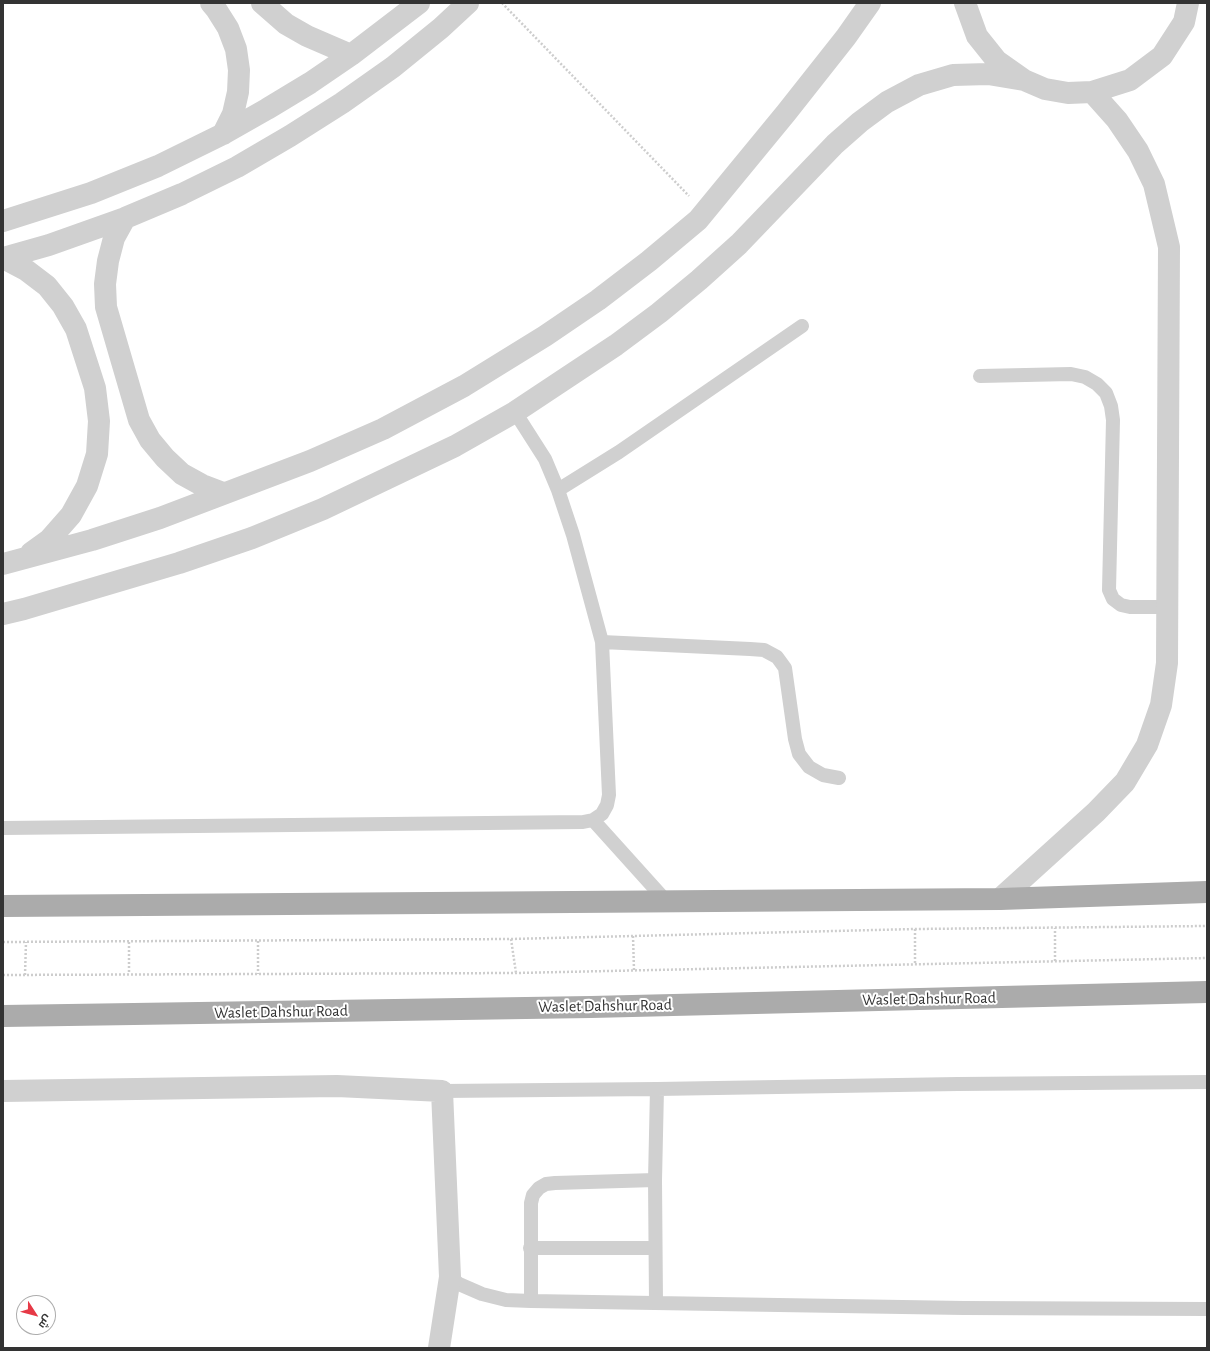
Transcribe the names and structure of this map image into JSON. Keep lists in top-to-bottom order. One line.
{"streets":{"main road":["Waslet Dahshur Road"]},"north":"bottom right"}
